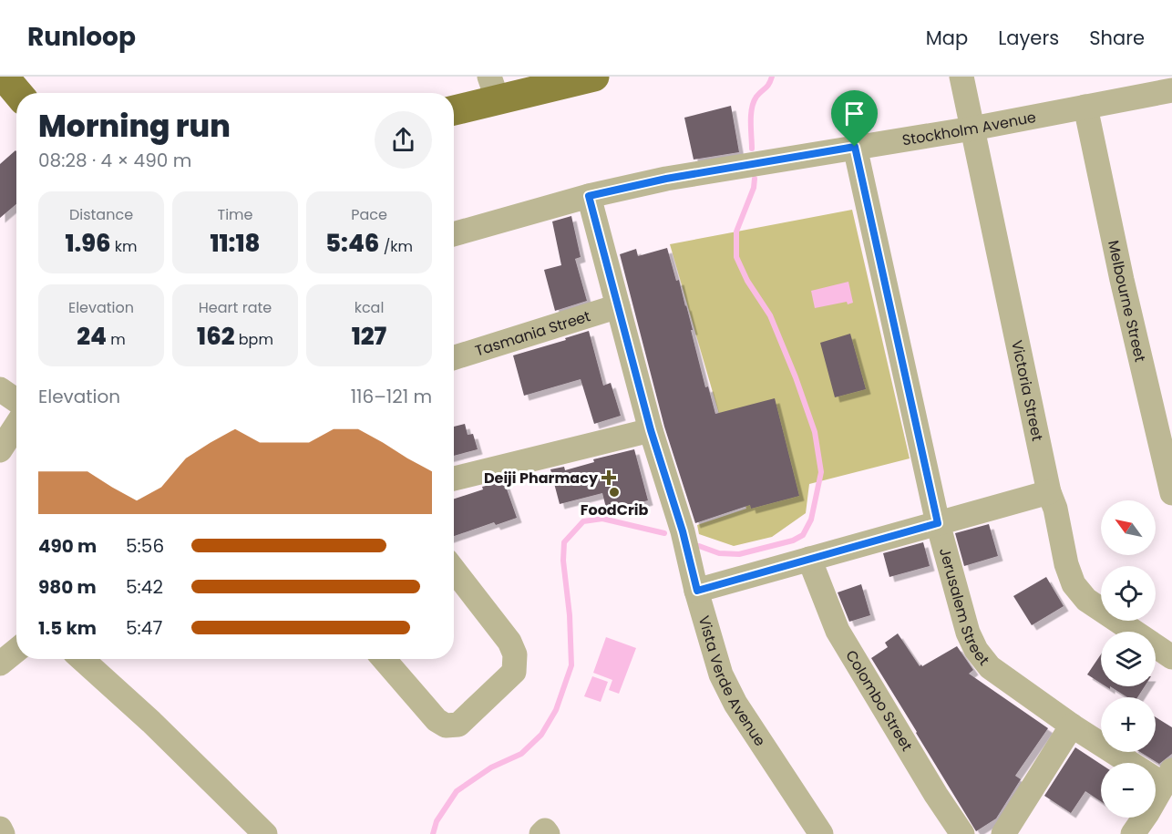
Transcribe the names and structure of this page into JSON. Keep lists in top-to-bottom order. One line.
{"streets":{"street":["Stockholm Avenue","Melbourne Street","Tasmania Street","Victoria Street","Jerusalem Street","Vista Verde Avenue","Colombo Street"]},"crossings":[["Stockholm Avenue","Melbourne Street"],["Stockholm Avenue","Victoria Street"],["Stockholm Avenue","Jerusalem Street"],["Stockholm Avenue","Vista Verde Avenue"],["Tasmania Street","Vista Verde Avenue"]],"places":{"health":["Deiji Pharmacy"],"other":["FoodCrib"]},"north":"top left","page":{"header":"Runloop","nav":["Map","Layers","Share"],"heading":["Morning run","08:28 · 4 × 490 m"],"stats":[["Distance","1.96 km"],["Time","11:18"],["Pace","5:46 /km"],["Elevation","24 m"],["Heart rate","162 bpm"],["kcal","127"]],"chart":["Elevation","116–121 m"],"map_buttons":["+","−"],"list":[{"name":"490 m","note":"5:56"},{"name":"980 m","note":"5:42"},{"name":"1.5 km","note":"5:47"}]}}
